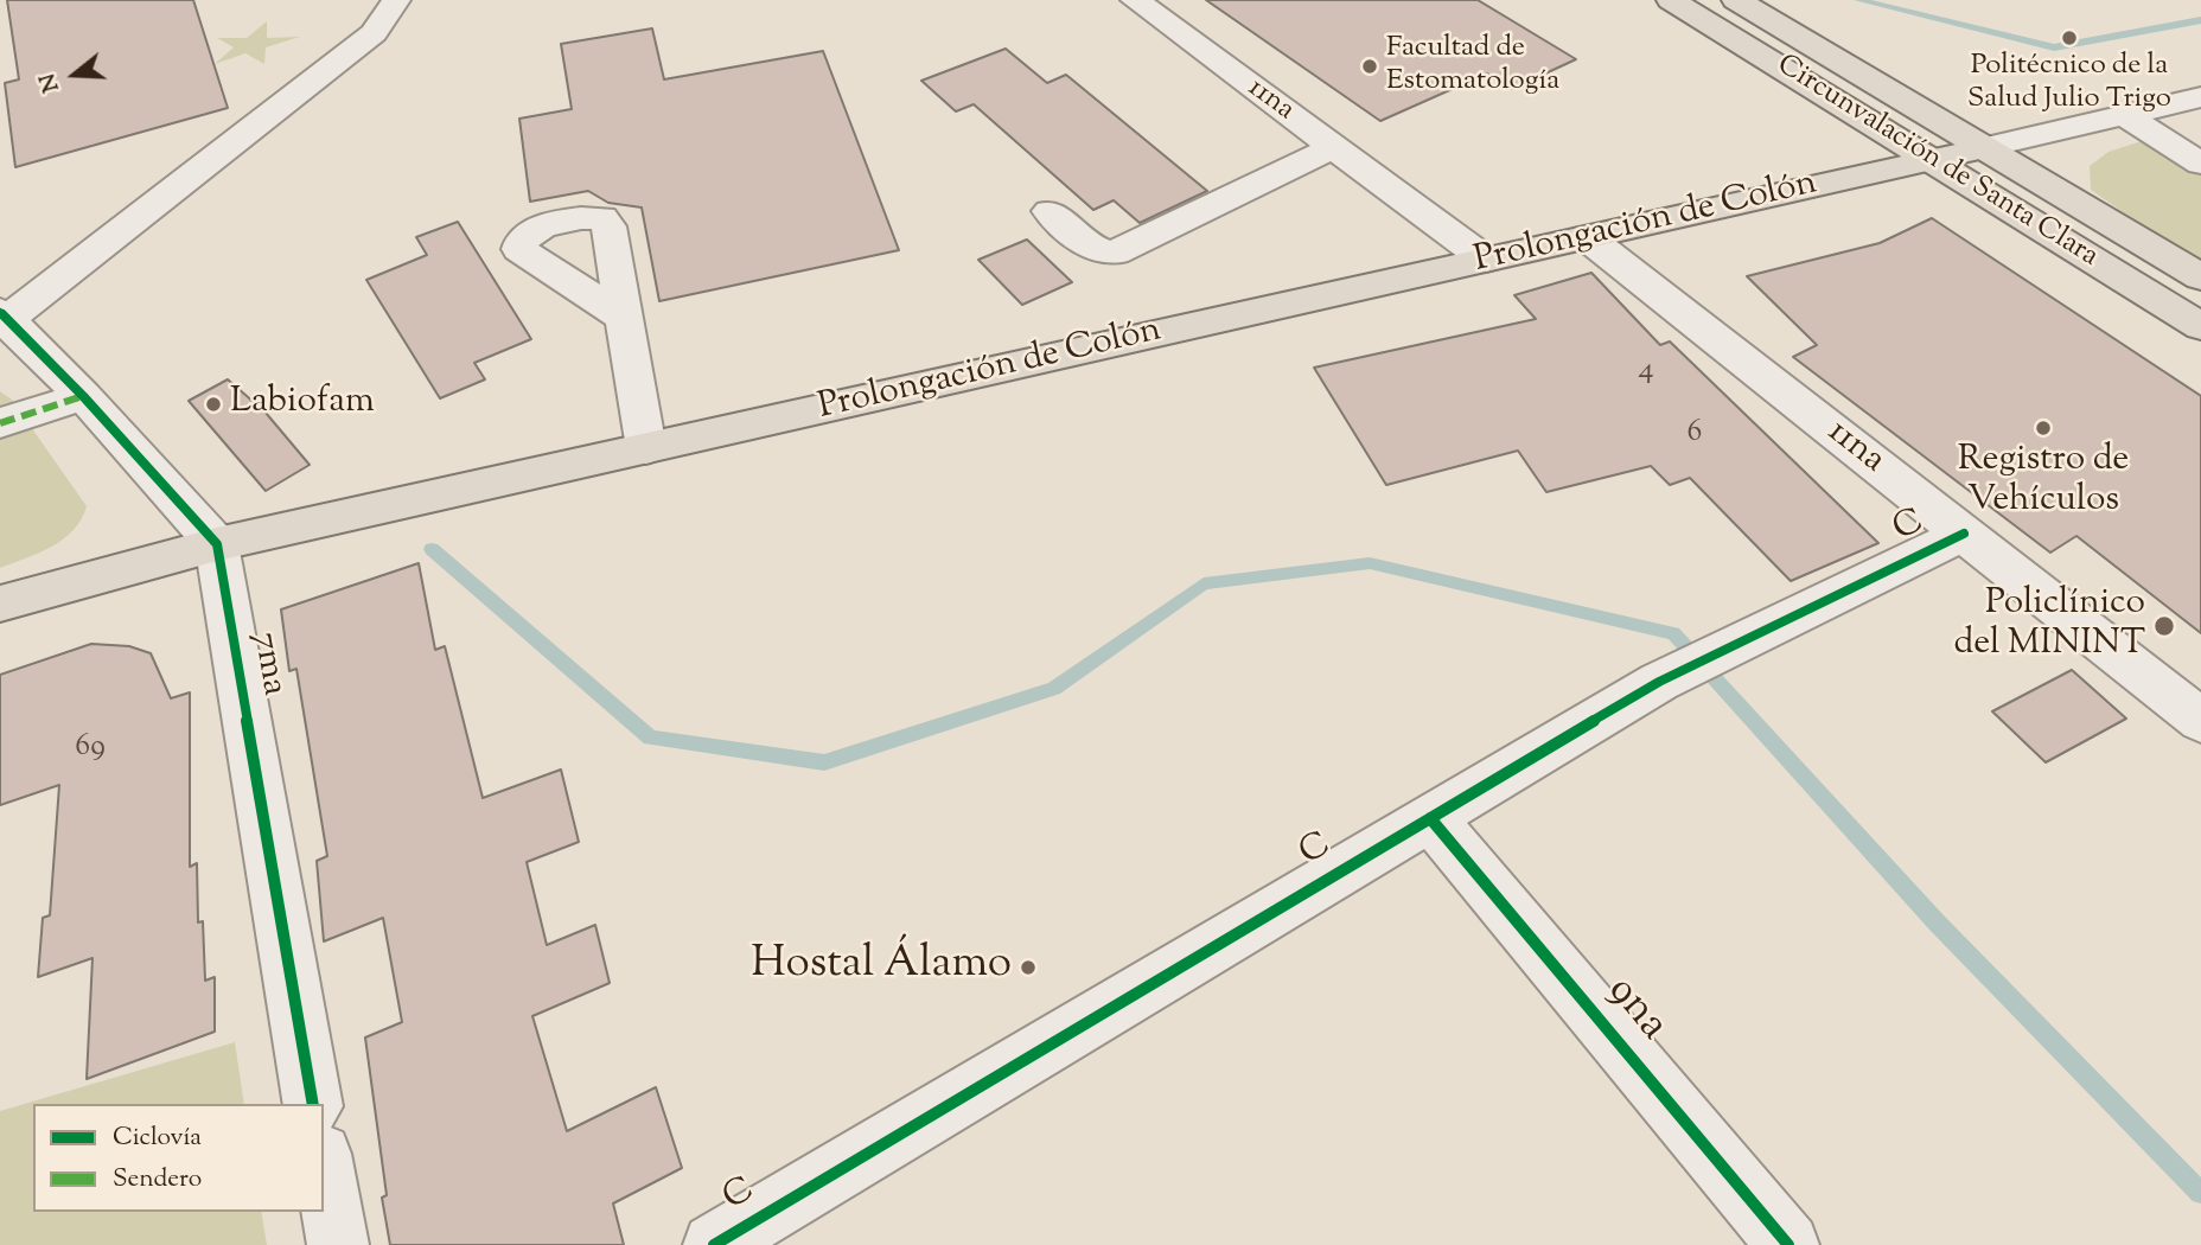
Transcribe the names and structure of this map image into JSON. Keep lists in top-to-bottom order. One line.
{"streets":{"main road":["Circunvalación de Santa Clara","Prolongación de Colón"],"street":["11na","C","7ma","9na"]},"crossings":[["11na","Prolongación de Colón"],["11na","C"],["Circunvalación de Santa Clara","Prolongación de Colón"],["Prolongación de Colón","7ma"],["C","9na"]],"places":["Politécnico de la Salud Julio Trigo","Facultad de Estomatología","Labiofam","Registro de Vehículos","Policlínico del MININT","Hostal Álamo"],"house_numbers":["4","6","69"],"legend":["Ciclovía","Sendero"],"north":"left"}
